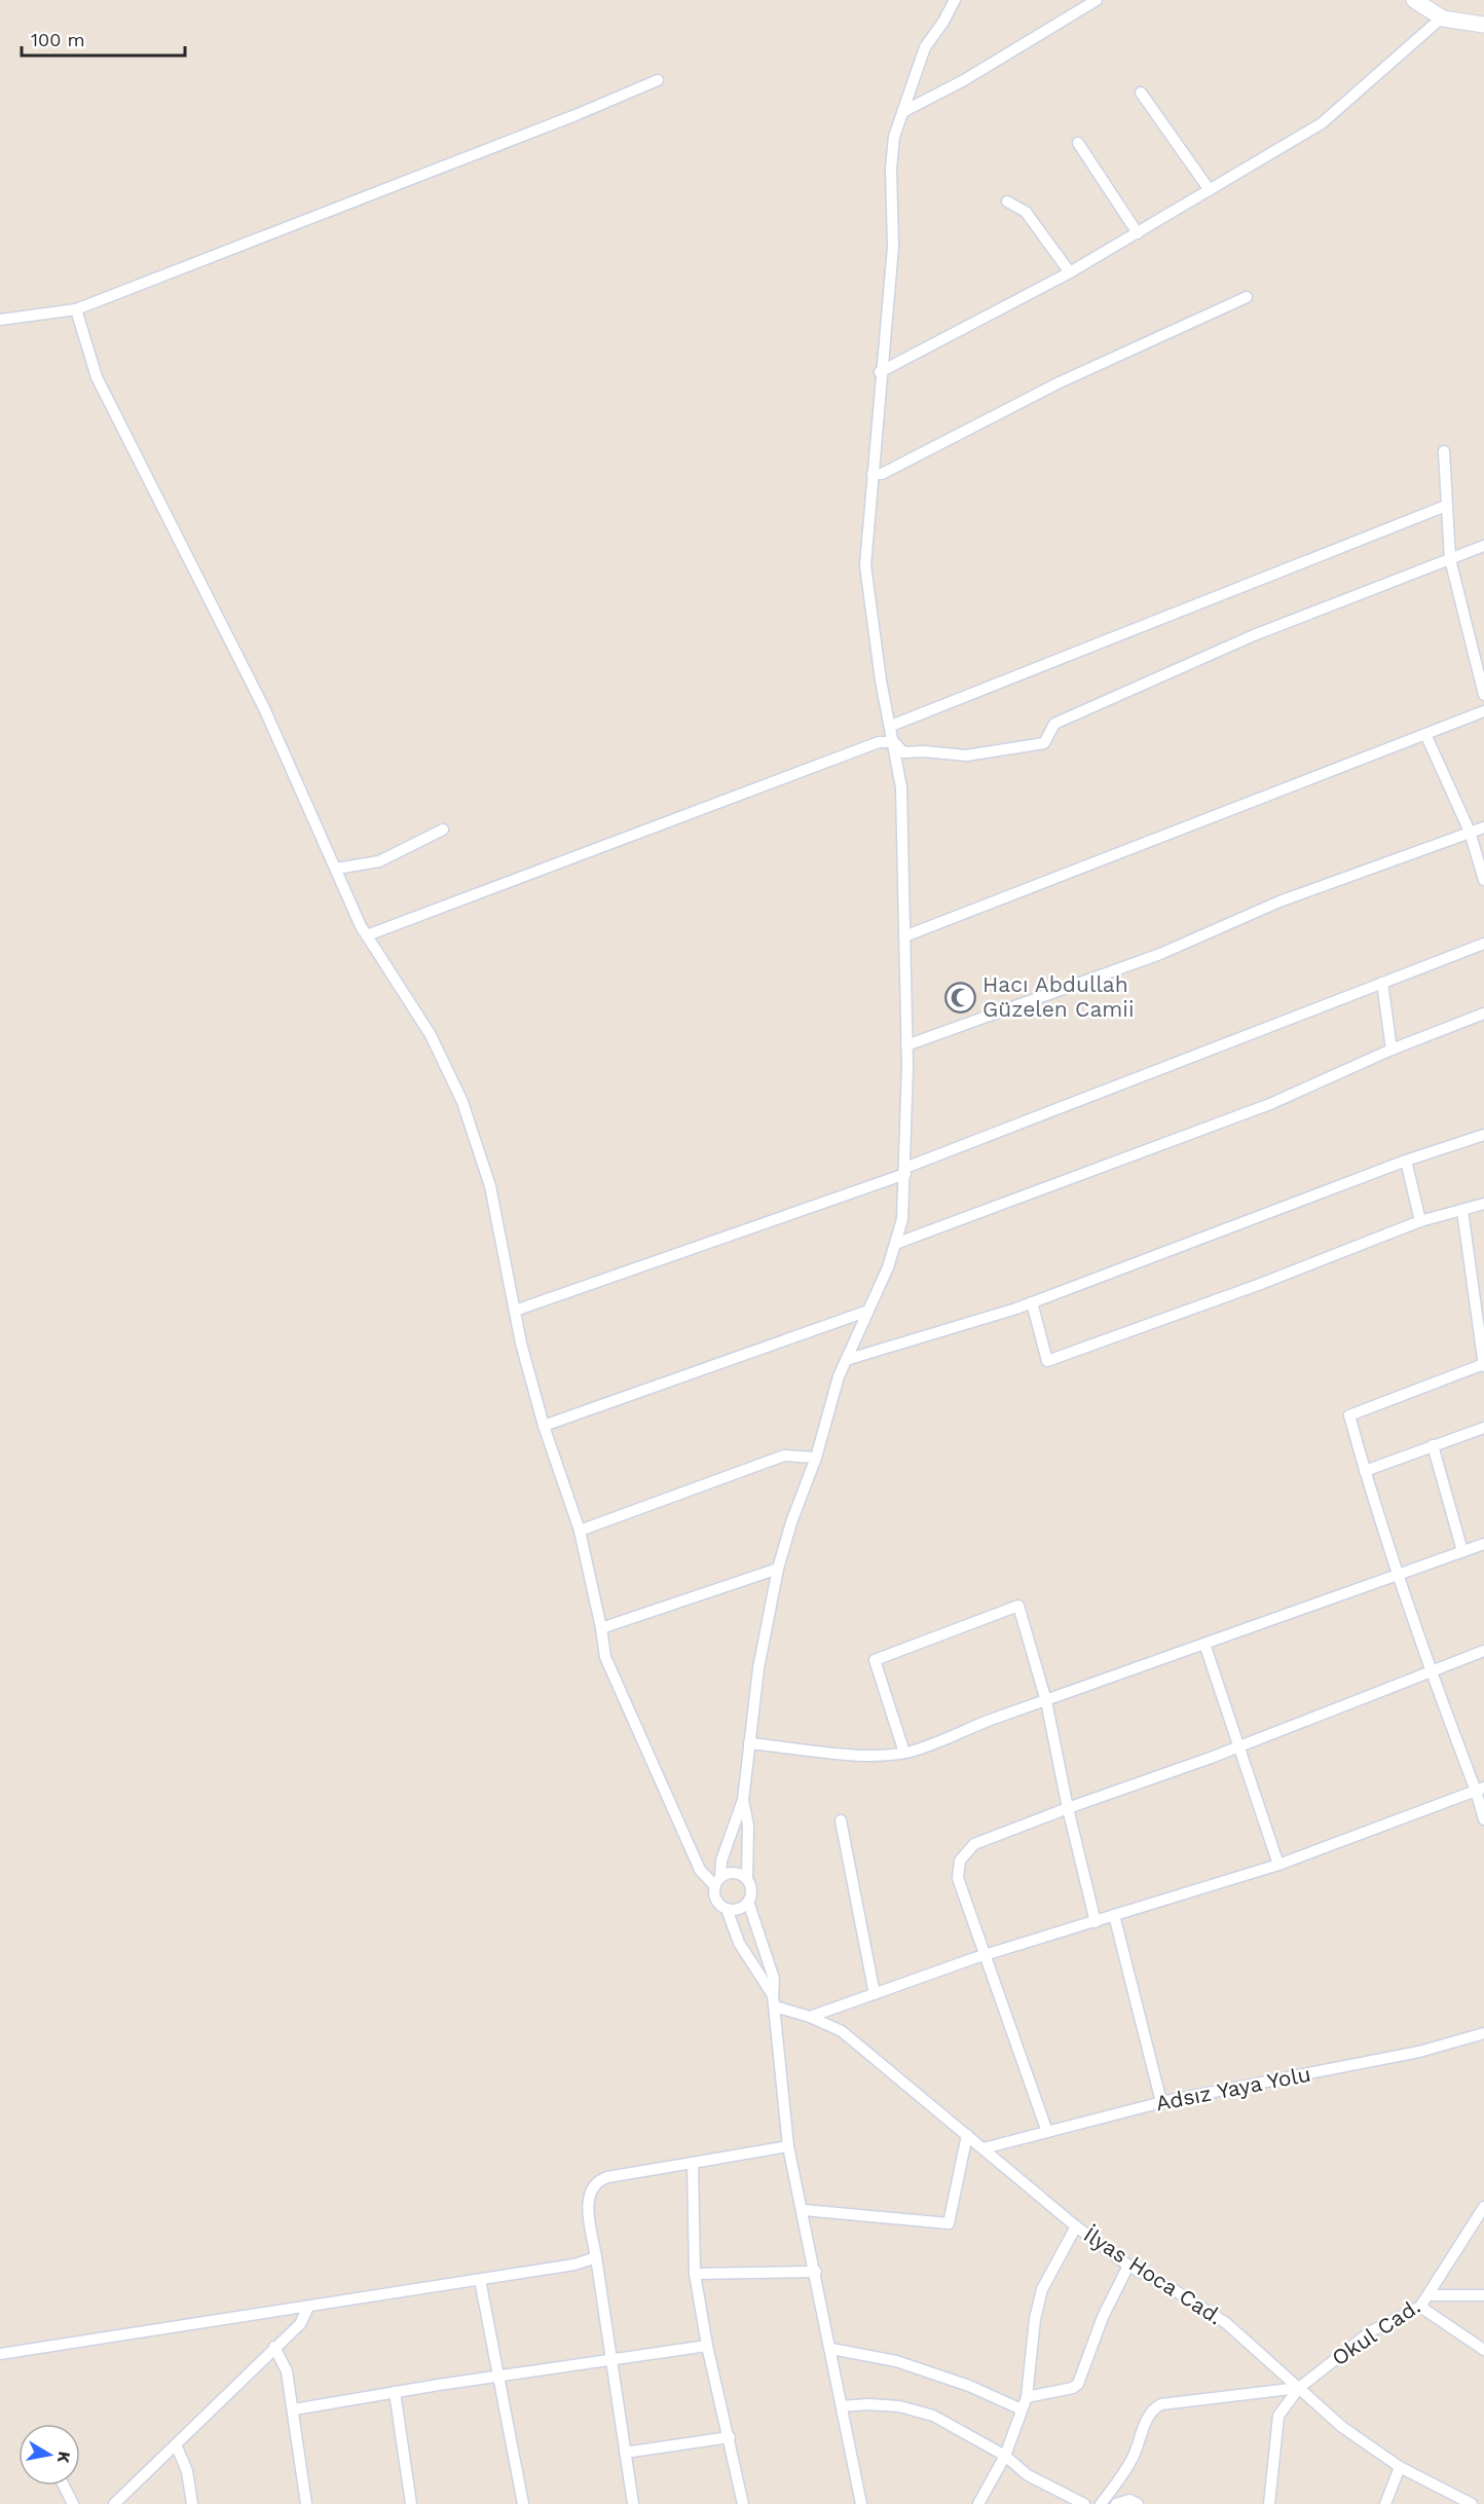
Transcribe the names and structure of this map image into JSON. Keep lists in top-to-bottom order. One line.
{"streets":{"street":["Adsız Yaya Yolu","İlyas Hoca Cad.","Okul Cad."]},"crossings":[["Adsız Yaya Yolu","İlyas Hoca Cad."],["İlyas Hoca Cad.","Okul Cad."]],"places":{"mosque":["Hacı Abdullah Güzelen Camii"]},"scale_bar":"100 m","north":"right"}
